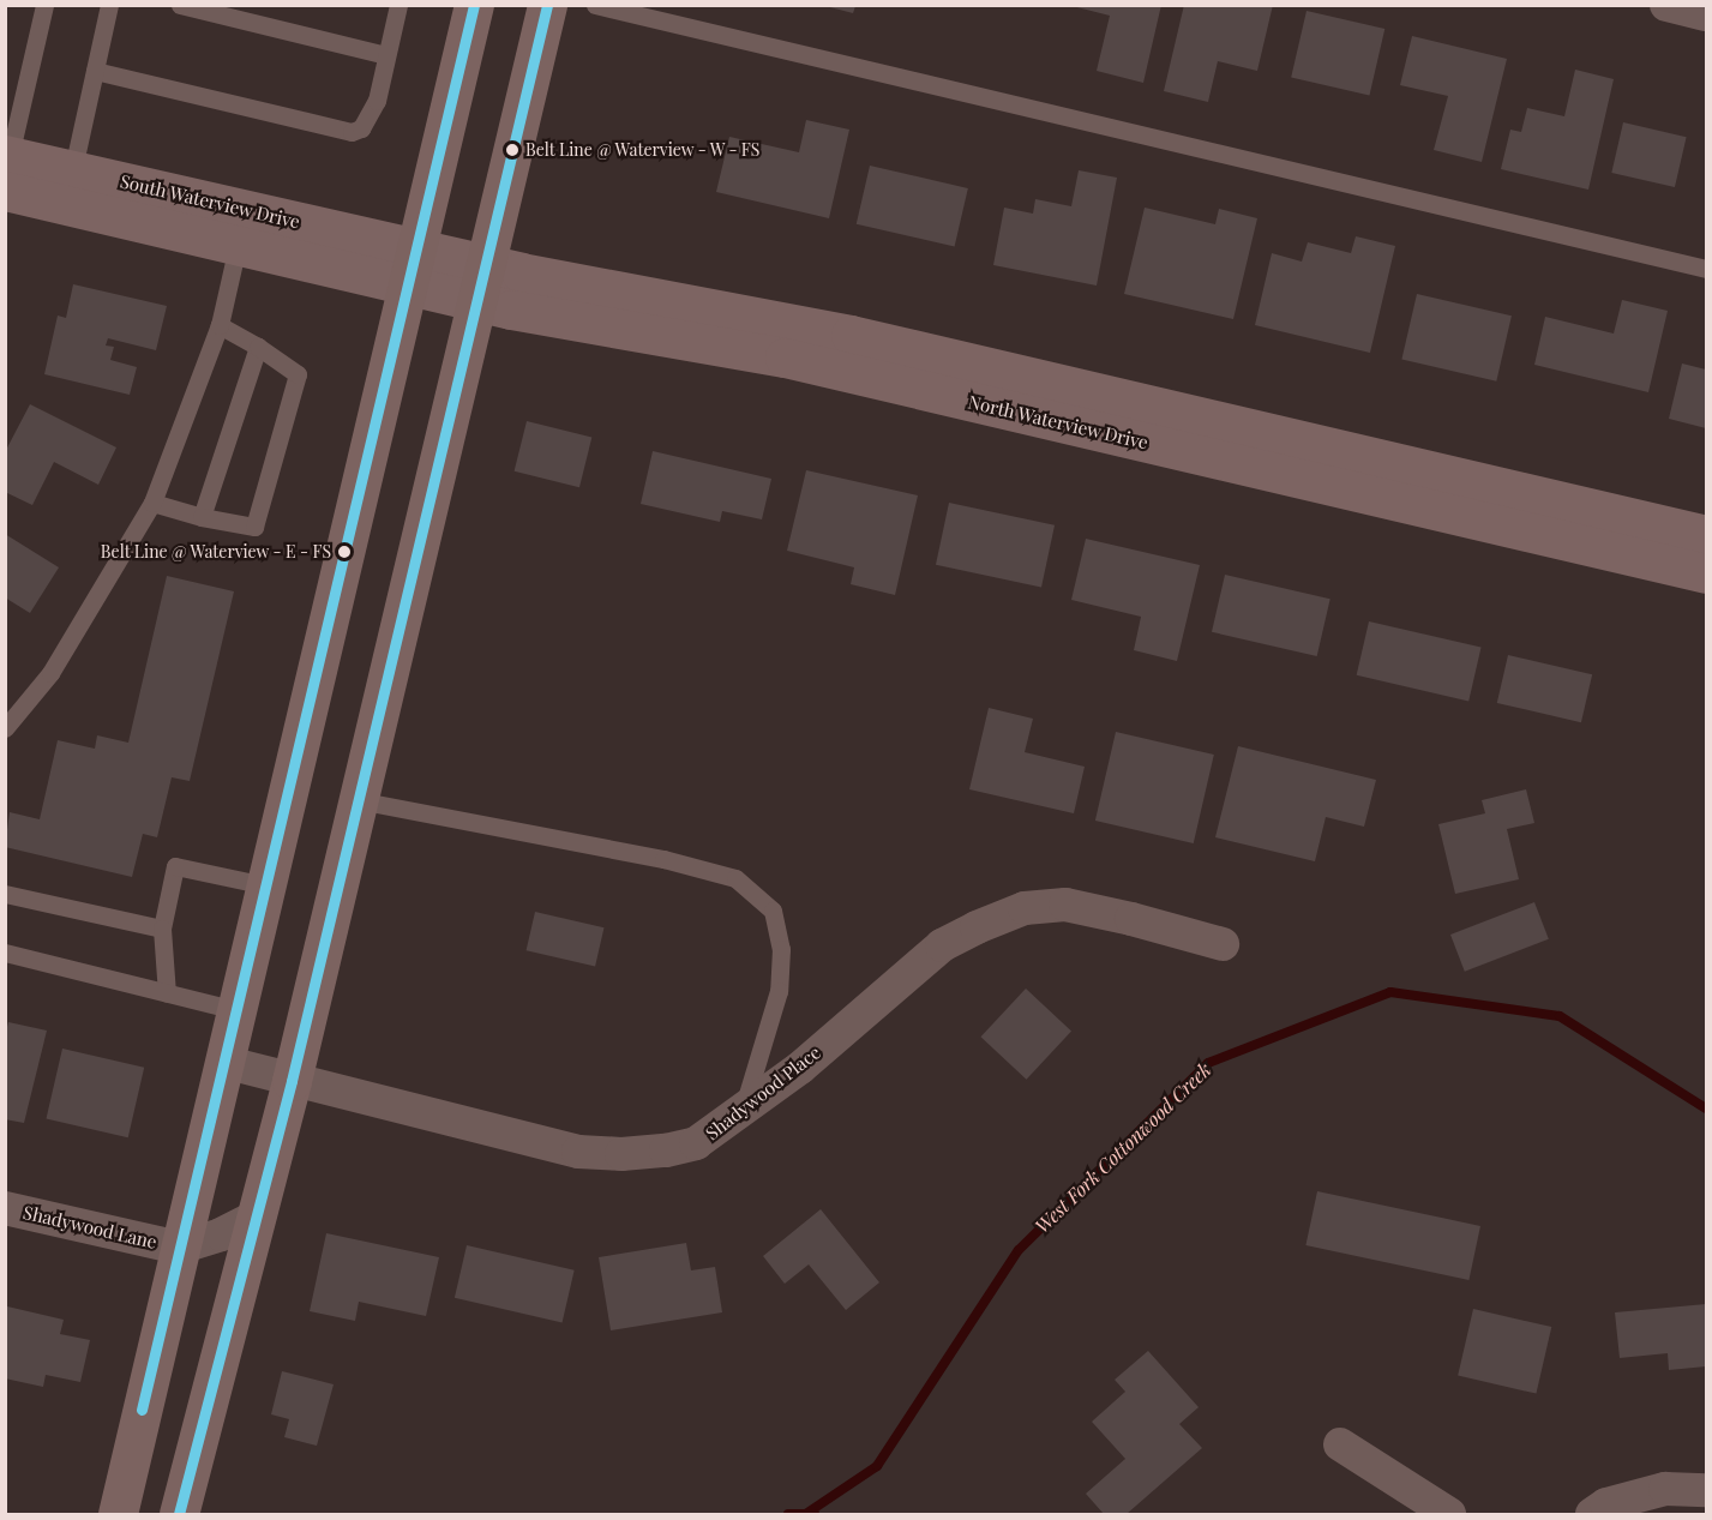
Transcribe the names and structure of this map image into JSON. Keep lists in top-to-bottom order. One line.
{"streets":{"street":["South Waterview Drive","North Waterview Drive","Shadywood Place","Shadywood Lane"]},"crossings":[["South Waterview Drive","North Waterview Drive"]],"water":["West Fork Cottonwood Creek"],"places":["Belt Line @ Waterview - W - FS","Belt Line @ Waterview - E - FS"]}
